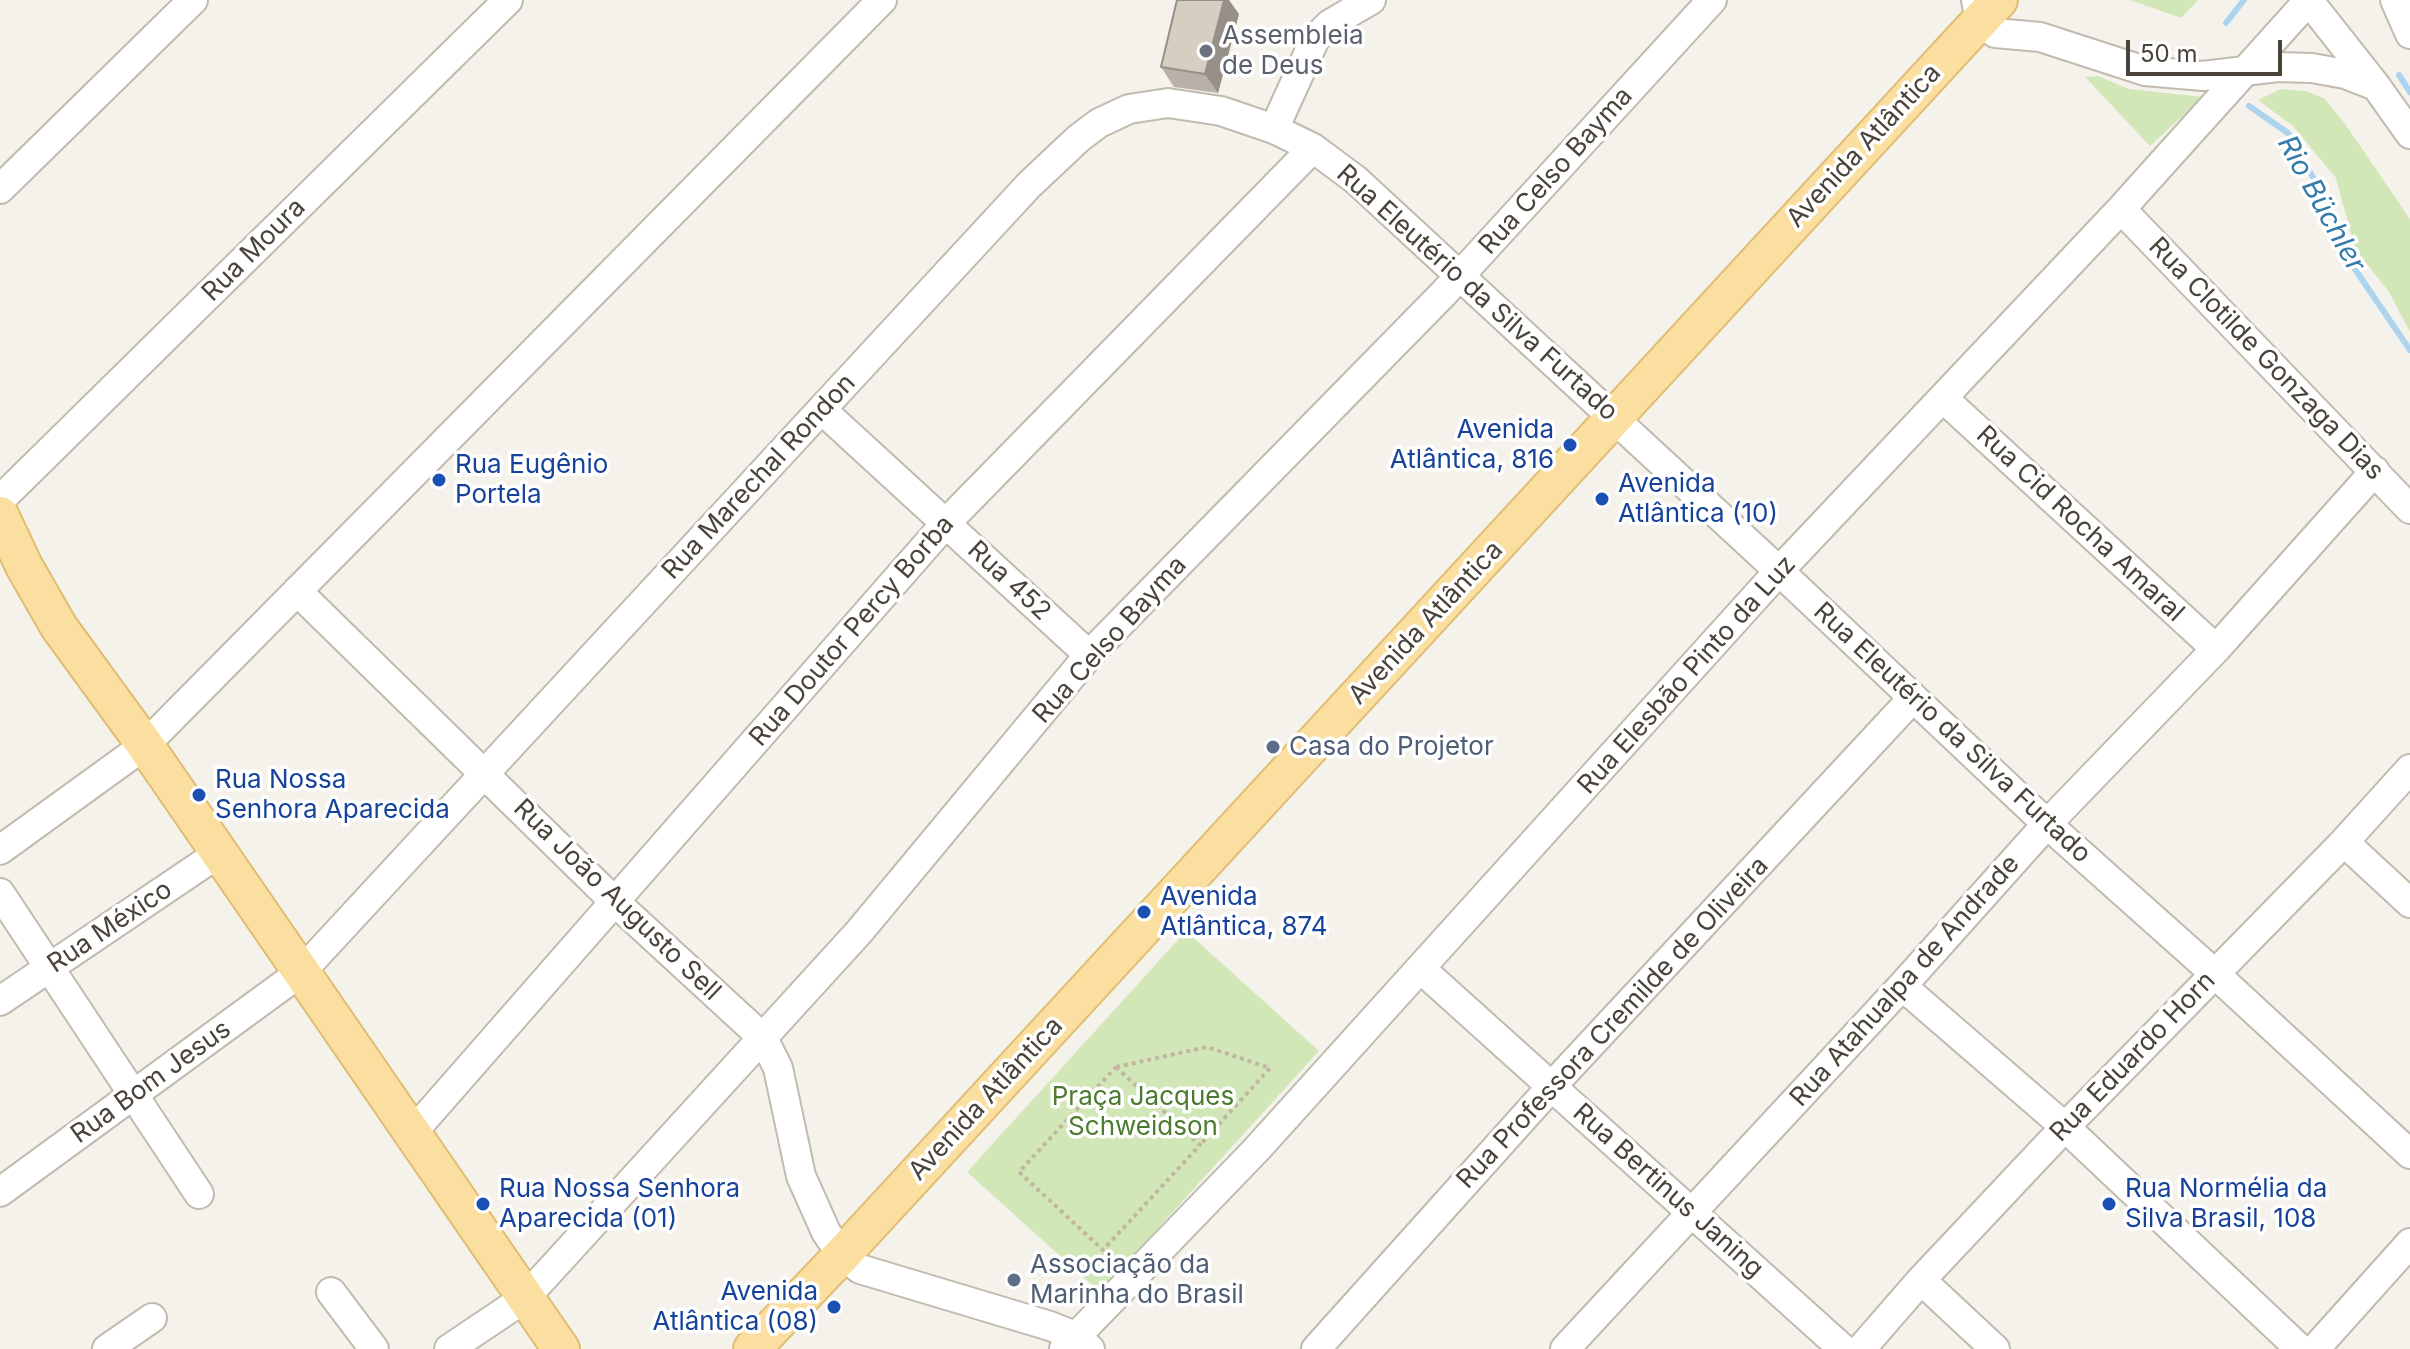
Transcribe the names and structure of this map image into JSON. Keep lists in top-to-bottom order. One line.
{"streets":{"main road":["Avenida Atlântica"],"street":["Rua Celso Bayma","Rua Moura","Rua Eleutério da Silva Furtado","Rua Clotilde Gonzaga Dias","Rua Marechal Rondon","Rua Cid Rocha Amaral","Rua 452","Rua Doutor Percy Borba","Rua Elesbão Pinto da Luz","Rua João Augusto Sell","Rua México","Rua Atahualpa de Andrade","Rua Professora Cremilde de Oliveira","Rua Eduardo Horn","Rua Bom Jesus","Rua Bertinus Janing"]},"crossings":[["Avenida Atlântica","Rua Eleutério da Silva Furtado"],["Avenida Atlântica","Rua João Augusto Sell"],["Rua Celso Bayma","Rua Eleutério da Silva Furtado"],["Rua Celso Bayma","Rua 452"],["Rua Celso Bayma","Rua João Augusto Sell"],["Rua Eleutério da Silva Furtado","Rua Marechal Rondon"],["Rua Eleutério da Silva Furtado","Rua Doutor Percy Borba"],["Rua Eleutério da Silva Furtado","Rua Elesbão Pinto da Luz"],["Rua Eleutério da Silva Furtado","Rua Atahualpa de Andrade"],["Rua Eleutério da Silva Furtado","Rua Professora Cremilde de Oliveira"],["Rua Eleutério da Silva Furtado","Rua Eduardo Horn"],["Rua Clotilde Gonzaga Dias","Rua Elesbão Pinto da Luz"],["Rua Clotilde Gonzaga Dias","Rua Atahualpa de Andrade"],["Rua Marechal Rondon","Rua 452"],["Rua Marechal Rondon","Rua João Augusto Sell"],["Rua Marechal Rondon","Rua Bom Jesus"],["Rua Cid Rocha Amaral","Rua Elesbão Pinto da Luz"],["Rua Cid Rocha Amaral","Rua Atahualpa de Andrade"],["Rua 452","Rua Doutor Percy Borba"],["Rua Doutor Percy Borba","Rua João Augusto Sell"],["Rua Elesbão Pinto da Luz","Rua Bertinus Janing"],["Rua Atahualpa de Andrade","Rua Bertinus Janing"],["Rua Professora Cremilde de Oliveira","Rua Bertinus Janing"]],"water":["Rio Büchler"],"parks":["Praça Jacques Schweidson"],"places":["Assembleia de Deus","Avenida Atlântica, 816","Rua Eugênio Portela","Avenida Atlântica (10)","Casa do Projetor","Rua Nossa Senhora Aparecida","Avenida Atlântica, 874","Rua Nossa Senhora Aparecida (01)","Rua Normélia da Silva Brasil, 108","Associação da Marinha do Brasil","Avenida Atlântica (08)"],"scale_bar":"50 m"}
